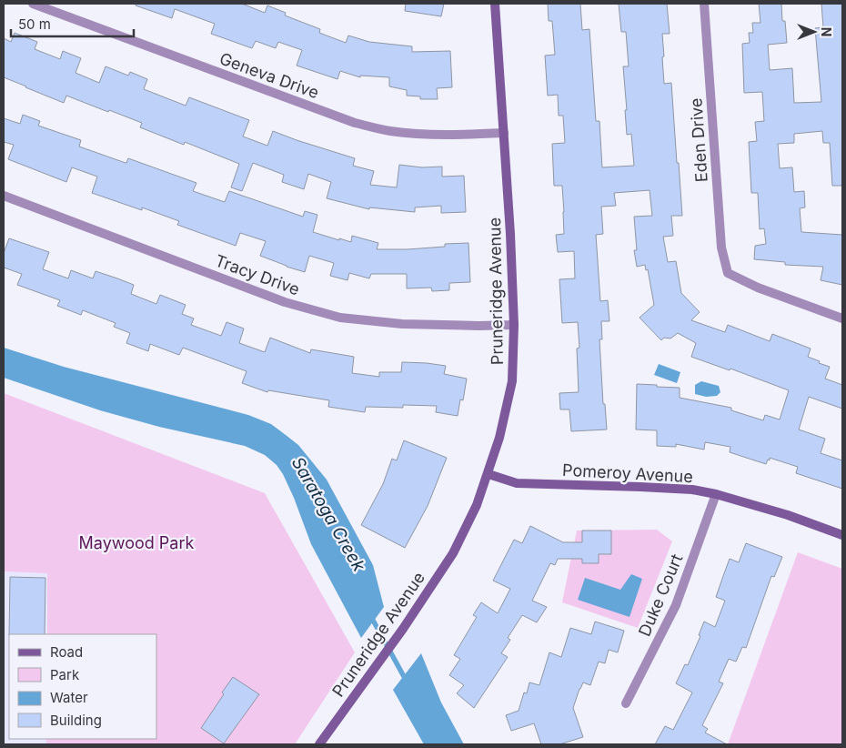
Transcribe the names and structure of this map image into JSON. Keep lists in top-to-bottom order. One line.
{"streets":{"main road":["Pruneridge Avenue","Pomeroy Avenue"],"street":["Geneva Drive","Eden Drive","Tracy Drive","Duke Court"]},"crossings":[["Geneva Drive","Pruneridge Avenue"],["Tracy Drive","Pruneridge Avenue"],["Pruneridge Avenue","Pomeroy Avenue"],["Pomeroy Avenue","Duke Court"]],"water":["Saratoga Creek"],"parks":["Maywood Park"],"legend":["Road","Park","Water","Building"],"scale_bar":"50 m","north":"right"}
